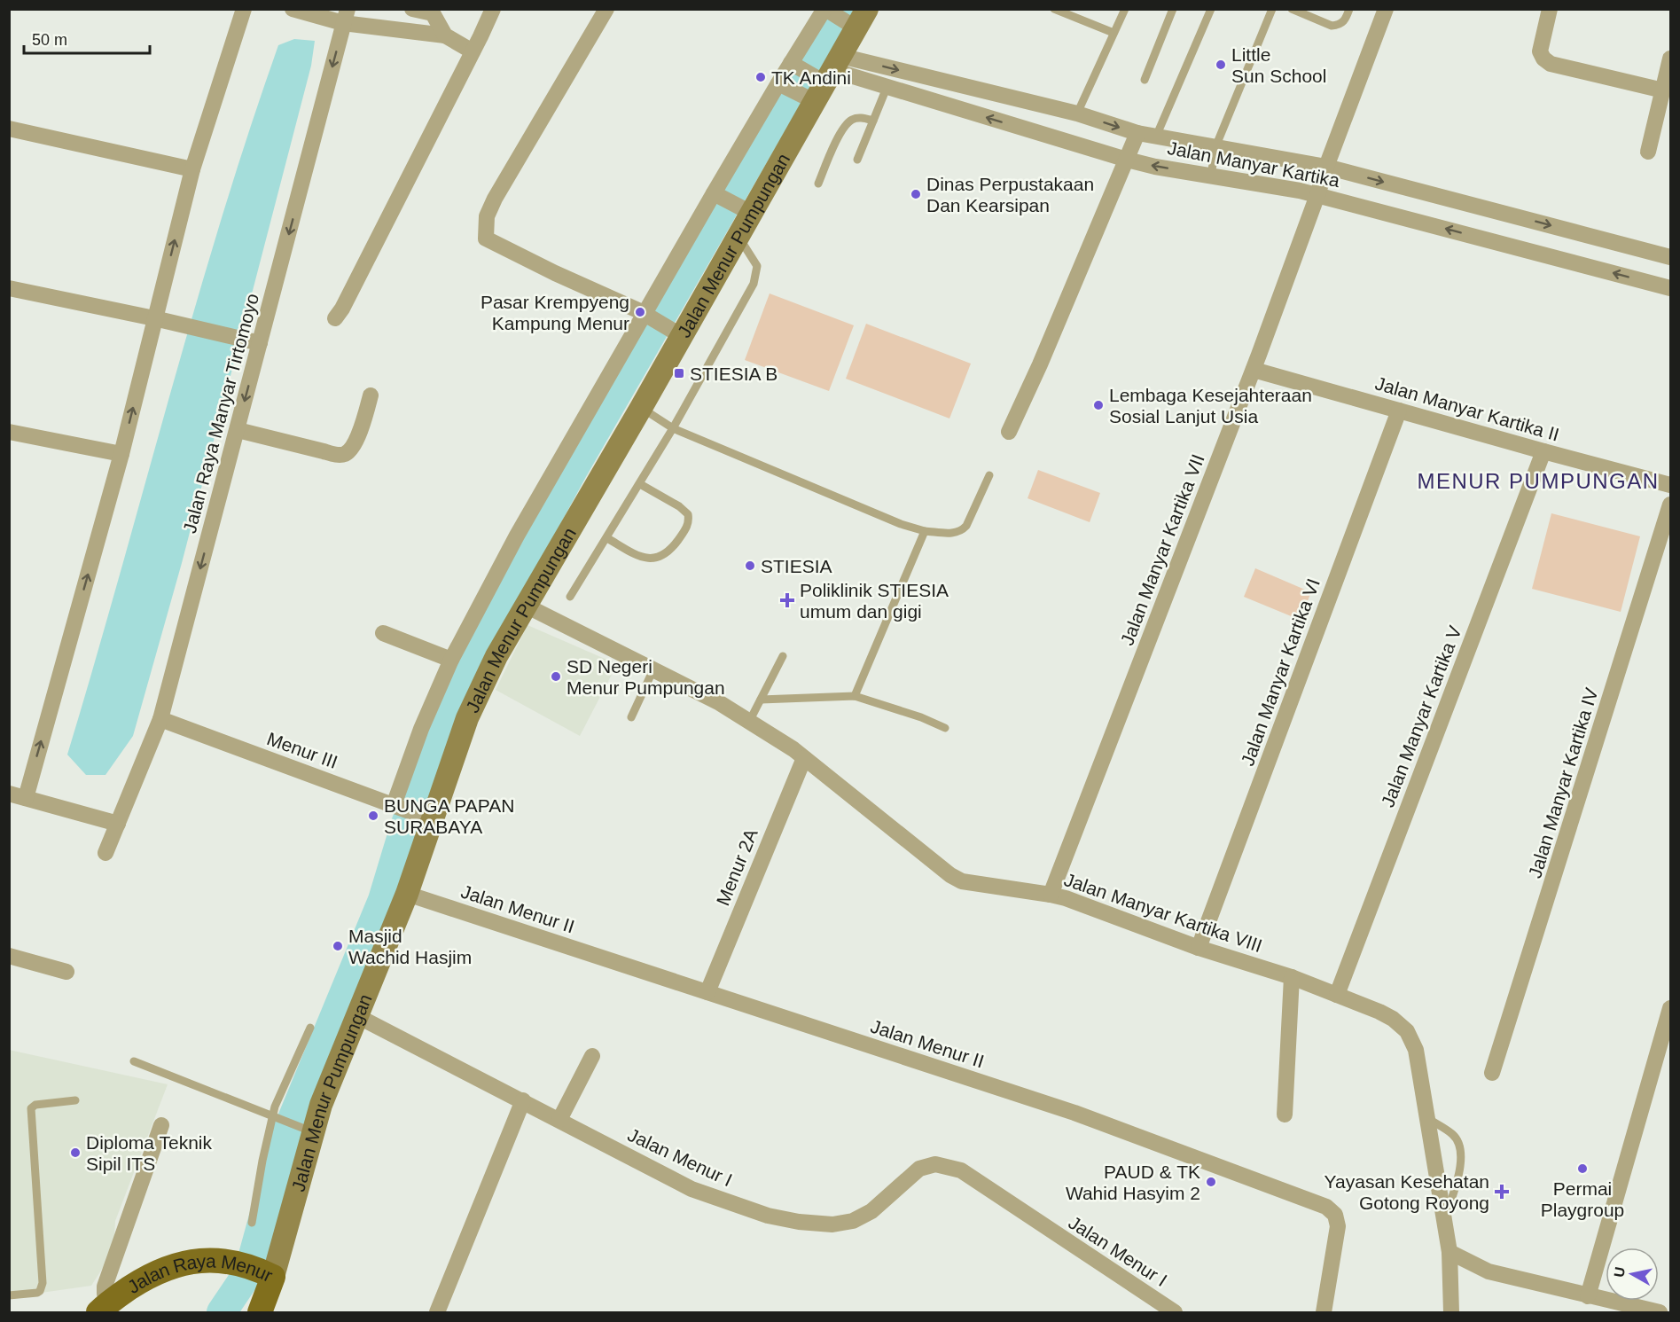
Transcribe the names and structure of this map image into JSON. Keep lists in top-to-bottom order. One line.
{"streets":{"main road":["Jalan Raya Menur"],"street":["Jalan Manyar Kartika","Jalan Menur Pumpungan","Jalan Manyar Kartika II","Jalan Raya Manyar Tirtomoyo","Jalan Manyar Kartika VII","Jalan Manyar Kartika VI","Jalan Manyar Kartika V","Menur III","Jalan Manyar Kartika IV","Menur 2A","Jalan Menur II","Jalan Manyar Kartika VIII","Jalan Menur I"]},"crossings":[["Jalan Manyar Kartika","Jalan Menur Pumpungan"],["Jalan Manyar Kartika","Jalan Manyar Kartika VII"],["Jalan Menur Pumpungan","Menur III"],["Jalan Menur Pumpungan","Jalan Menur II"],["Jalan Menur Pumpungan","Jalan Manyar Kartika VIII"],["Jalan Menur Pumpungan","Jalan Menur I"],["Jalan Menur Pumpungan","Jalan Raya Menur"],["Jalan Manyar Kartika II","Jalan Manyar Kartika VII"],["Jalan Manyar Kartika II","Jalan Manyar Kartika VI"],["Jalan Manyar Kartika II","Jalan Manyar Kartika V"],["Jalan Raya Manyar Tirtomoyo","Menur III"],["Jalan Manyar Kartika VII","Jalan Manyar Kartika VIII"],["Jalan Manyar Kartika VI","Jalan Manyar Kartika VIII"],["Jalan Manyar Kartika V","Jalan Manyar Kartika VIII"],["Menur 2A","Jalan Menur II"],["Menur 2A","Jalan Manyar Kartika VIII"]],"districts":["MENUR PUMPUNGAN"],"places":{"other":["Little Sun School","TK Andini","Dinas Perpustakaan Dan Kearsipan","Pasar Krempyeng Kampung Menur","Lembaga Kesejahteraan Sosial Lanjut Usia","STIESIA","SD Negeri Menur Pumpungan","BUNGA PAPAN SURABAYA","Masjid Wachid Hasjim","Diploma Teknik Sipil ITS","Permai Playgroup","PAUD & TK Wahid Hasyim 2"],"transit":["STIESIA B"],"health":["Poliklinik STIESIA umum dan gigi","Yayasan Kesehatan Gotong Royong"]},"scale_bar":"50 m","north":"left"}
